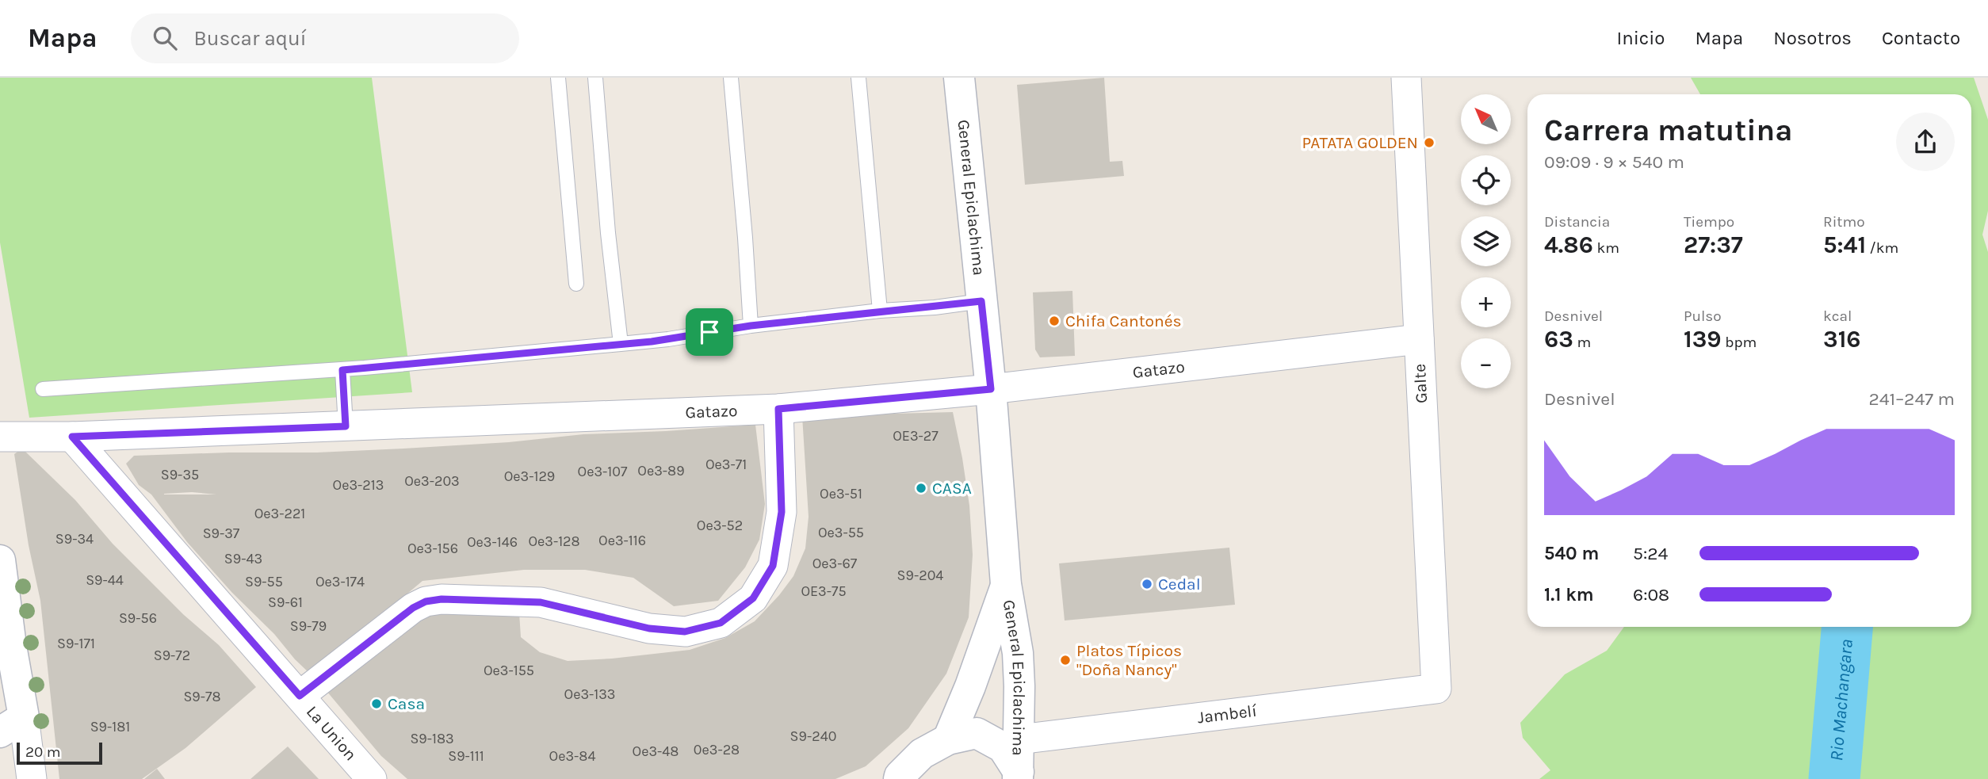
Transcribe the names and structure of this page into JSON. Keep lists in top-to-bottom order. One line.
{"streets":{"street":["General Epiclachima","Gatazo","Galte","Jambelí","La Union"]},"crossings":[["General Epiclachima","Gatazo"],["General Epiclachima","Jambelí"],["Gatazo","Galte"],["Gatazo","La Union"],["Galte","Jambelí"]],"water":["Rio Machangara"],"places":["PATATA GOLDEN","Chifa Cantonés","CASA","Cedal","Platos Típicos \"Doña Nancy\"","Casa"],"house_numbers":["OE3-27","Oe3-71","Oe3-89","Oe3-107","S9-35","Oe3-129","Oe3-203","Oe3-213","Oe3-51","Oe3-221","Oe3-52","Oe3-55","S9-37","S9-34","Oe3-116","Oe3-128","Oe3-146","Oe3-156","S9-43","Oe3-67","S9-204","S9-44","S9-55","Oe3-174","OE3-75","S9-61","S9-56","S9-79","S9-171","S9-72","Oe3-155","Oe3-133","S9-78","S9-181","S9-240","S9-183","0e3-28","Oe3-48","S9-111","Oe3-84"],"scale_bar":"20 m","north":"top left","page":{"header":"Mapa","search":"Buscar aquí","nav":["Inicio","Mapa","Nosotros","Contacto"],"map_buttons":["+","−"],"heading":["Carrera matutina","09:09 · 9 × 540 m"],"stats":[["Distancia","4.86 km"],["Tiempo","27:37"],["Ritmo","5:41 /km"],["Desnivel","63 m"],["Pulso","139 bpm"],["kcal","316"]],"chart":["Desnivel","241–247 m"],"list":[{"name":"540 m","note":"5:24"},{"name":"1.1 km","note":"6:08"}],"scale":"20 m"}}
